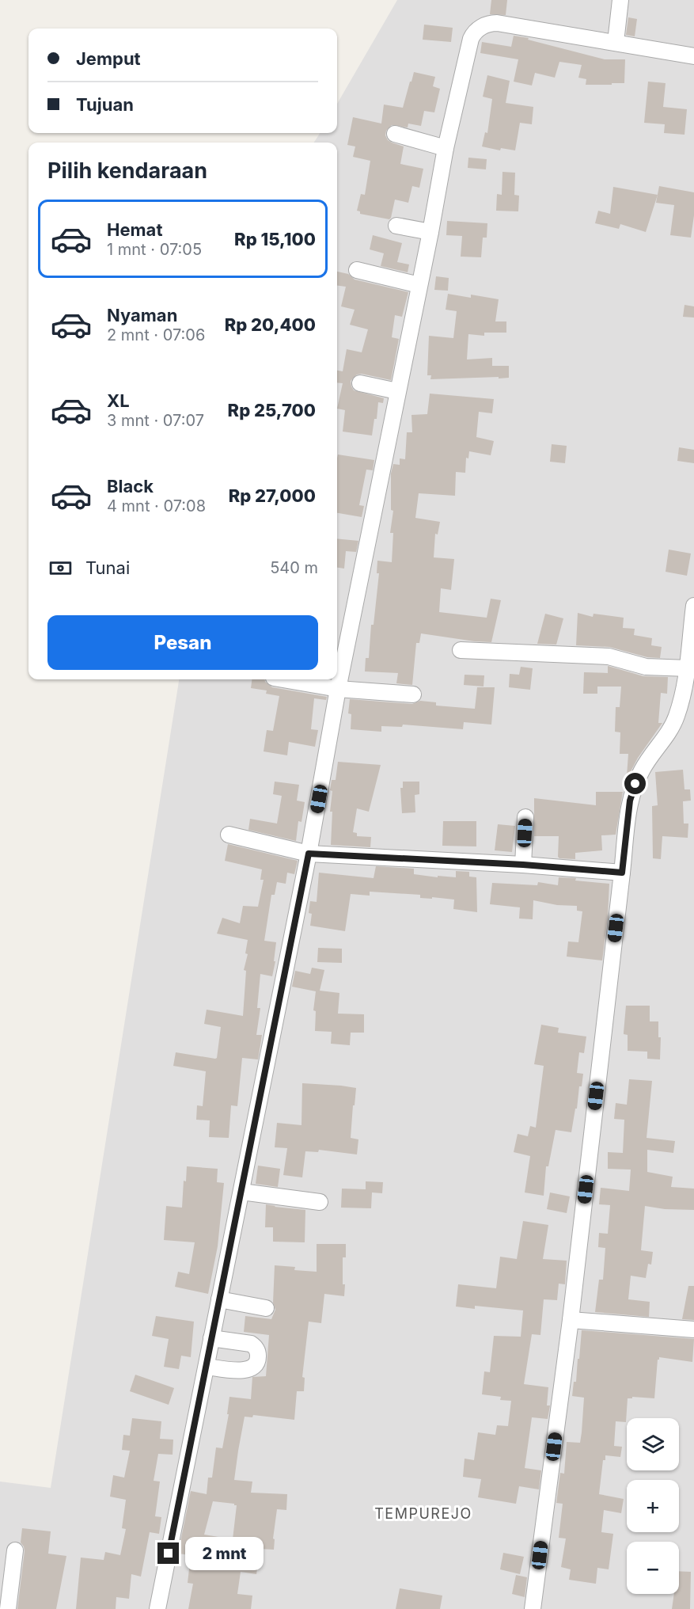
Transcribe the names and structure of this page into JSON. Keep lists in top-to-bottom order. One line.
{"districts":["TEMPUREJO"],"page":{"banner":["Jemput","Tujuan"],"heading":"Pilih kendaraan","list":[{"name":"Hemat","note":"1 mnt · 07:05","value":"Rp 15,100"},{"name":"Nyaman","note":"2 mnt · 07:06","value":"Rp 20,400"},{"name":"XL","note":"3 mnt · 07:07","value":"Rp 25,700"},{"name":"Black","note":"4 mnt · 07:08","value":"Rp 27,000"}],"pay":["Tunai","540 m"],"buttons":"Pesan","map_buttons":["+","−"],"bubble":"2 mnt"}}
